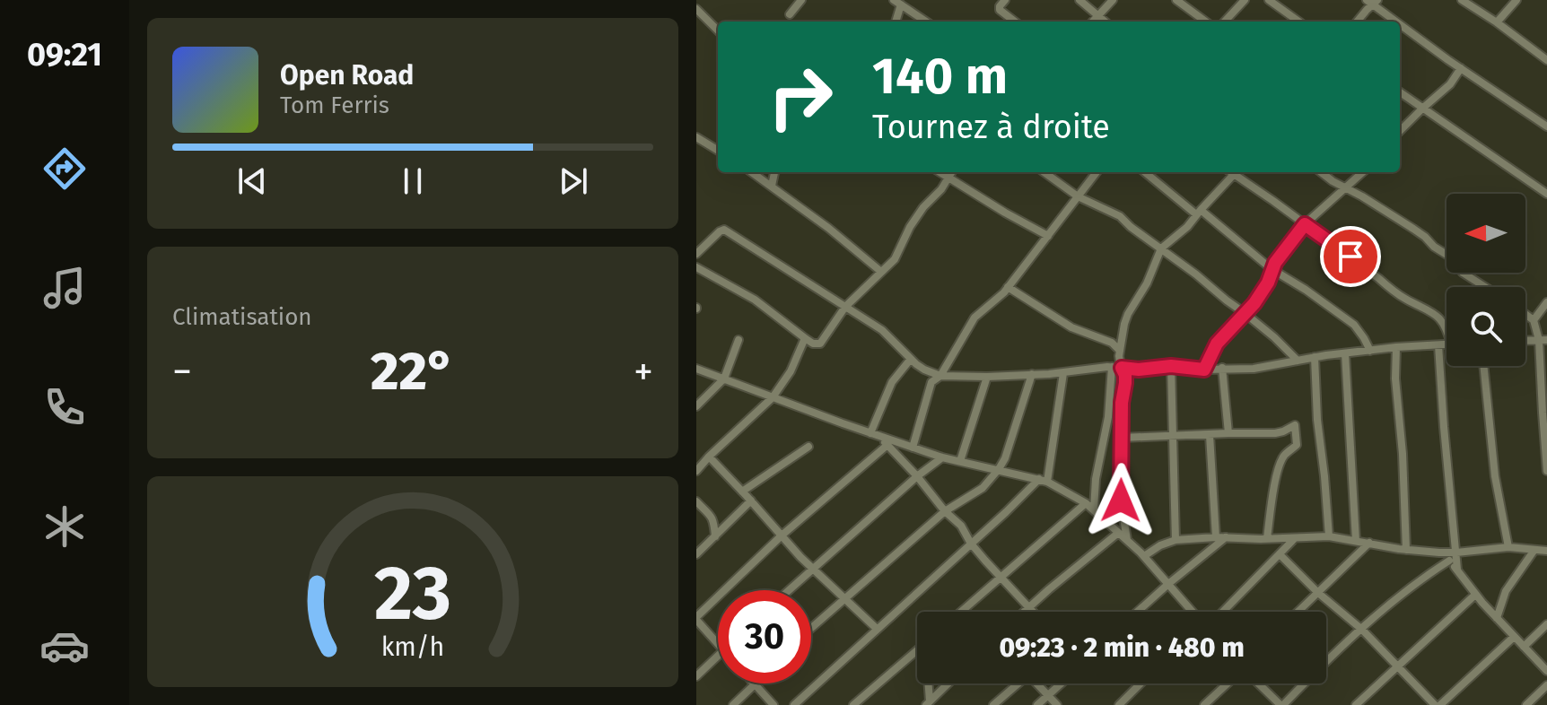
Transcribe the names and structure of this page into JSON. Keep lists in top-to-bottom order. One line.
{"north":"left","page":{"tabs":"09:21","turn":["140 m","Tournez à droite"],"song":["Open Road","Tom Ferris"],"tile":"Climatisation","heat":["−","22°","+"],"limit":"30","trip":"09:23 · 2 min · 480 m","gauge":["23","km/h"]}}
